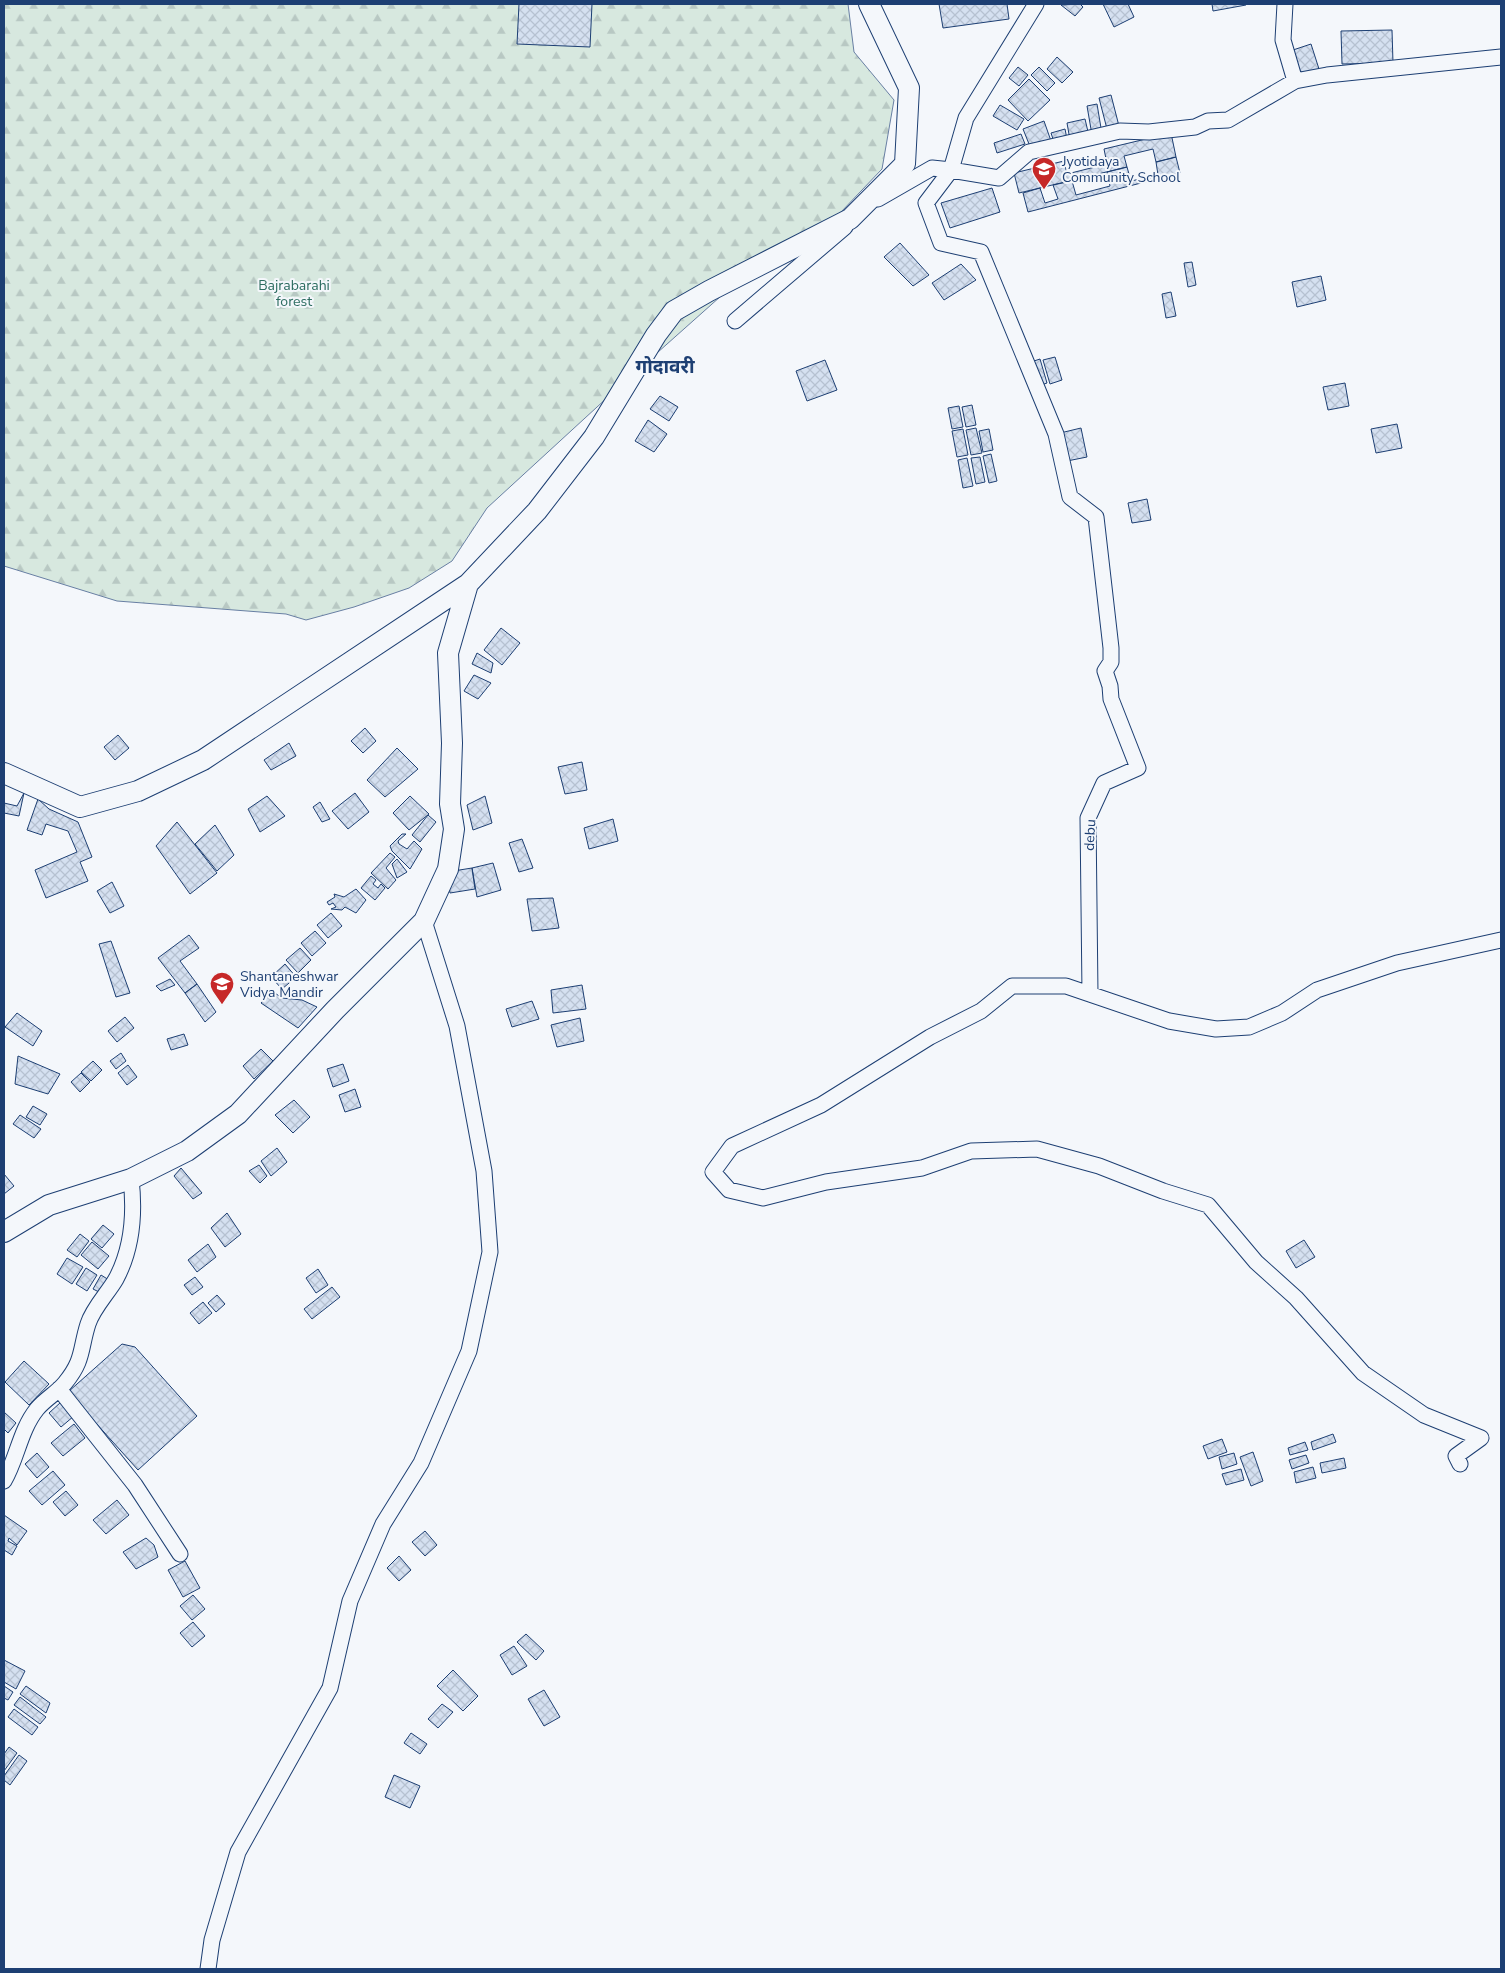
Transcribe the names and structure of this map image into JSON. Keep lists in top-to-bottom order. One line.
{"streets":{"street":["debu"]},"districts":["गोदावरी"],"parks":["Bajrabarahi forest"],"places":{"school or university":["Jyotidaya Community School","Shantaneshwar Vidya Mandir"]}}
